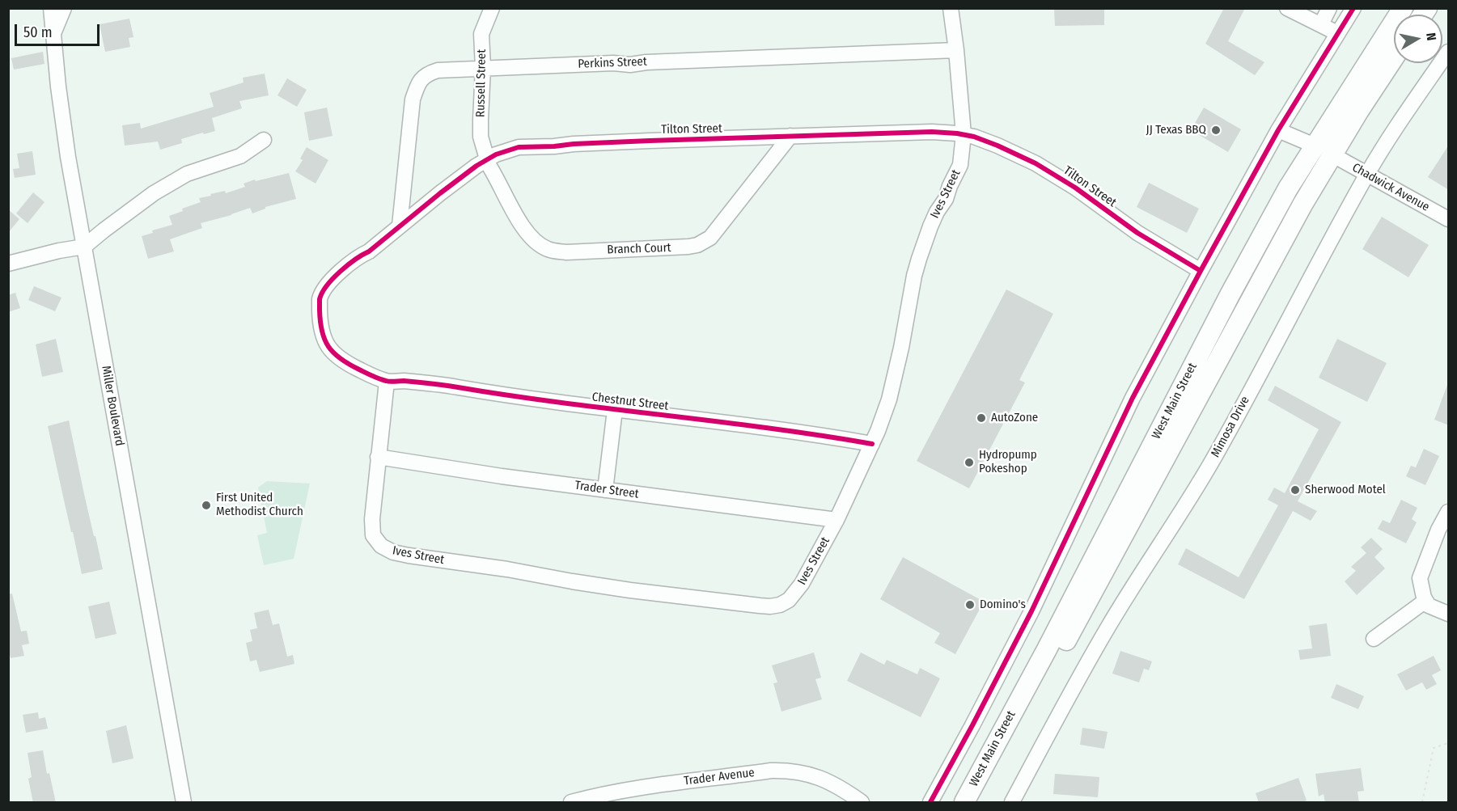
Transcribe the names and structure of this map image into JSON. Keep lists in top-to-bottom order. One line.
{"streets":{"main road":["West Main Street"],"street":["Perkins Street","Russell Street","Tilton Street","Chadwick Avenue","Ives Street","Branch Court","Chestnut Street","Miller Boulevard","Mimosa Drive","Trader Street","Trader Avenue"]},"crossings":[["Perkins Street","Russell Street"],["Perkins Street","Tilton Street"],["Perkins Street","Ives Street"],["Russell Street","Tilton Street"],["Russell Street","Branch Court"],["Tilton Street","Ives Street"],["Tilton Street","Branch Court"],["Tilton Street","Chestnut Street"],["Chadwick Avenue","West Main Street"],["Chadwick Avenue","Mimosa Drive"],["Ives Street","Chestnut Street"],["Ives Street","Trader Street"]],"places":["JJ Texas BBQ","AutoZone","Hydropump Pokeshop","Sherwood Motel","First United Methodist Church","Domino's"],"scale_bar":"50 m","north":"right"}
